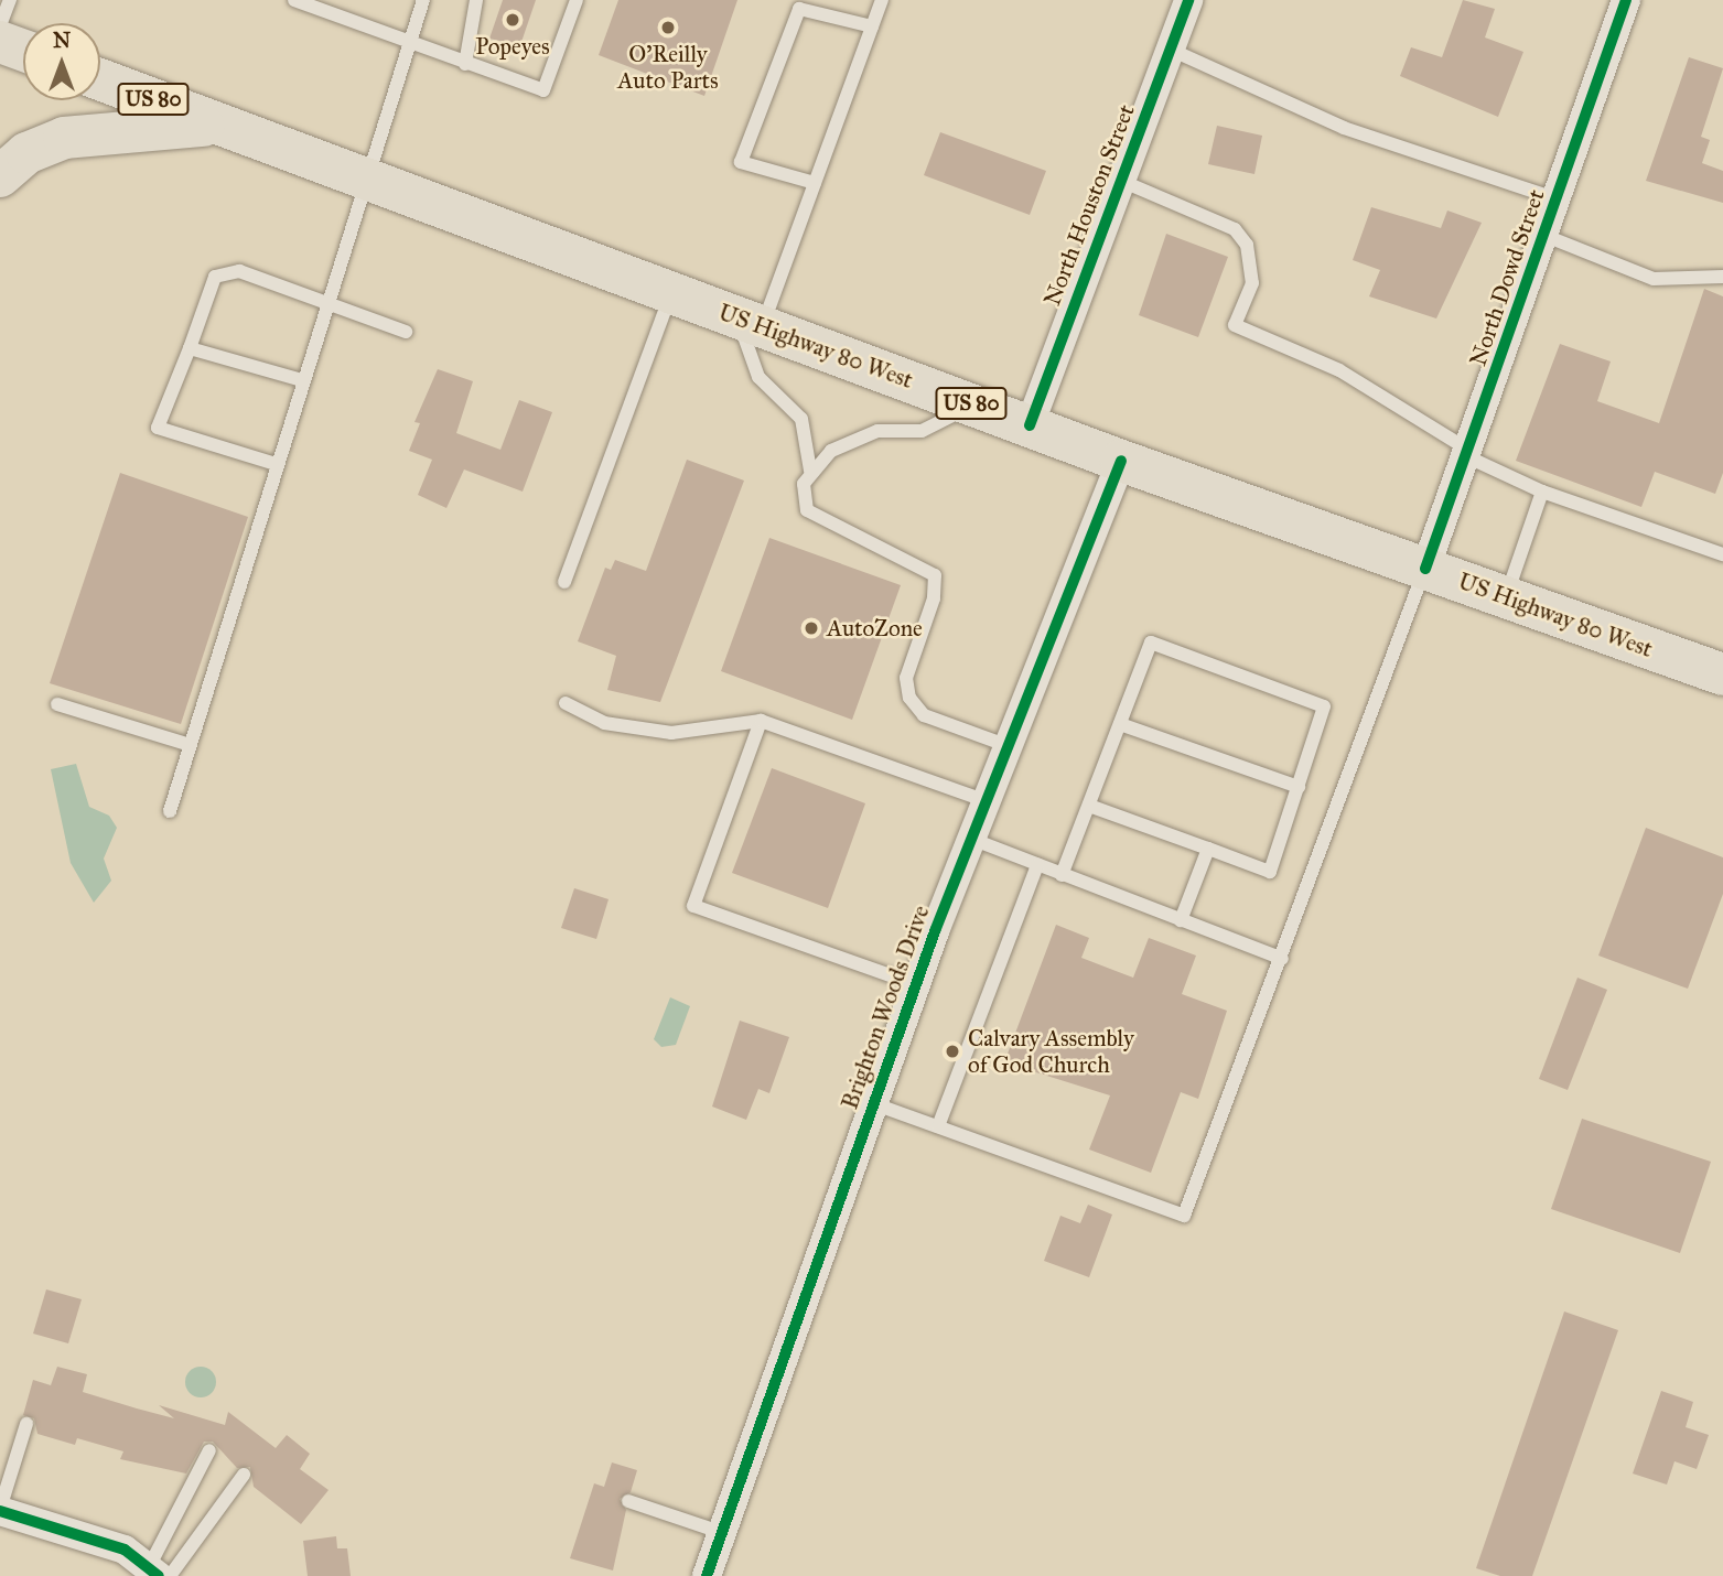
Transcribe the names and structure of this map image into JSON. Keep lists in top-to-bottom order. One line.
{"streets":{"main road":["US 80","US Highway 80 West"],"street":["North Houston Street","North Dowd Street","Brighton Woods Drive"]},"crossings":[["North Houston Street","US Highway 80 West"],["North Dowd Street","US Highway 80 West"],["US Highway 80 West","Brighton Woods Drive"]],"places":["Popeyes","O'Reilly Auto Parts","AutoZone","Calvary Assembly of God Church"],"north":"top"}
